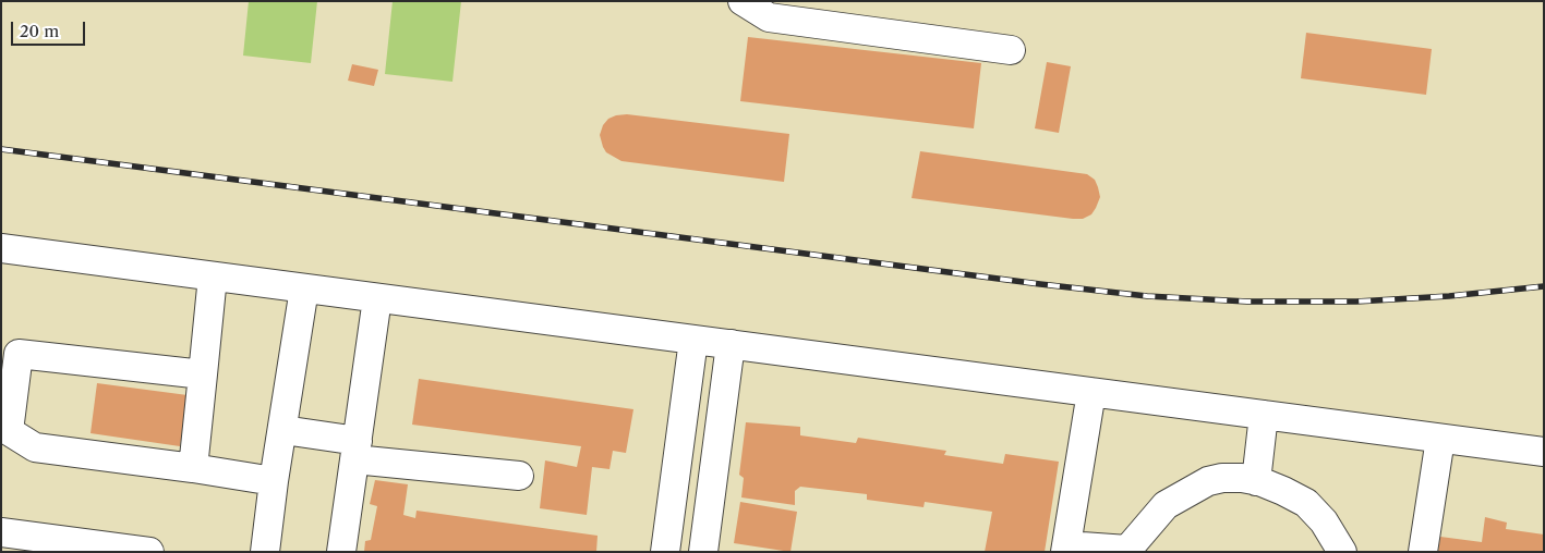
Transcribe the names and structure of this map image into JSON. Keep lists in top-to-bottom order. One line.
{"scale_bar":"20 m"}
